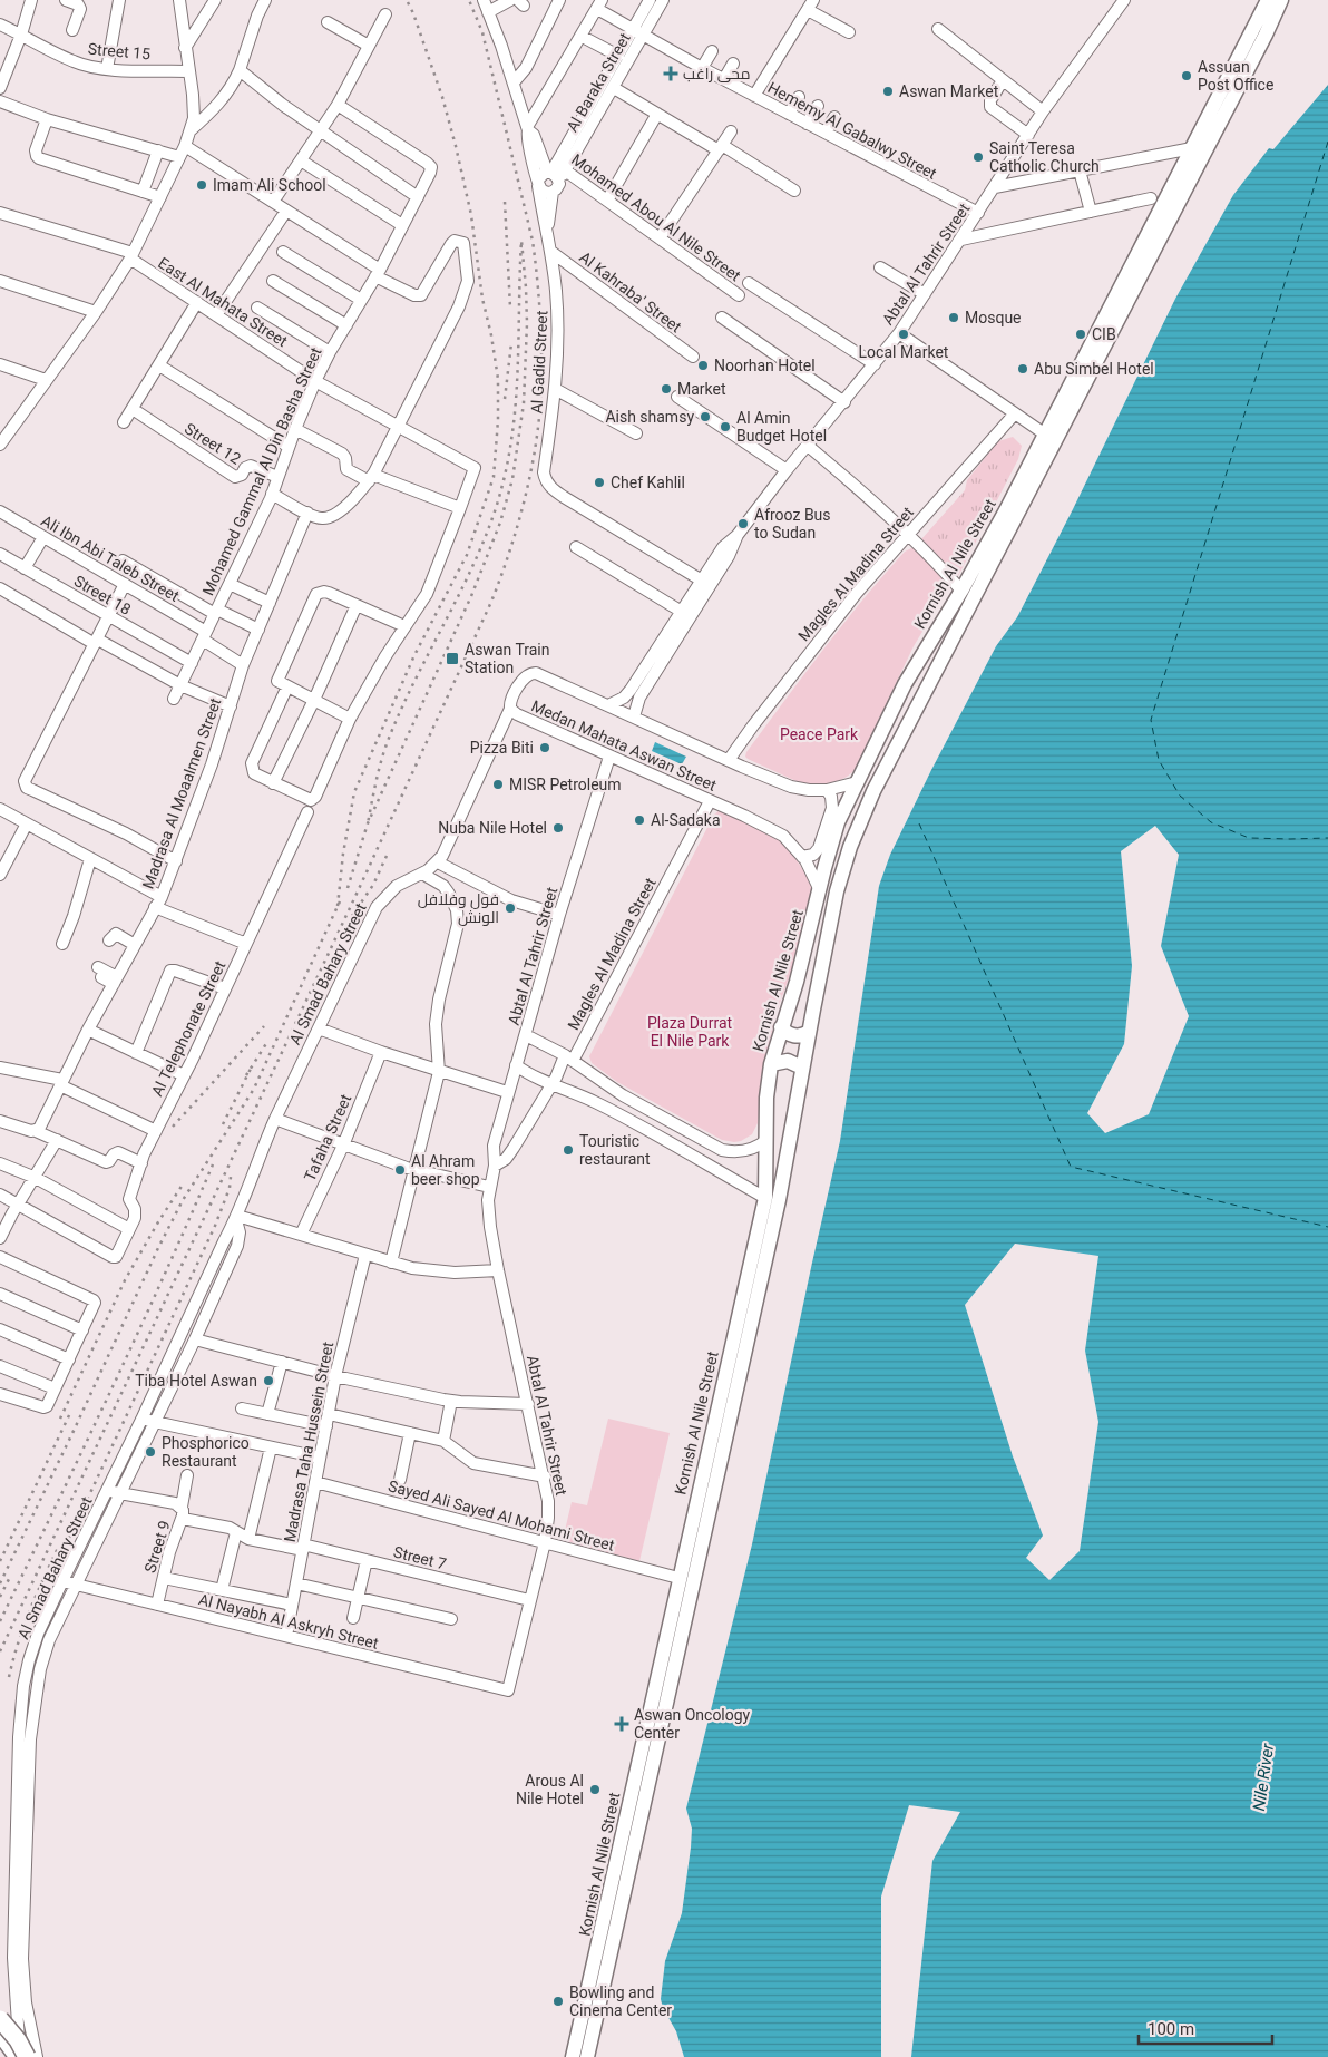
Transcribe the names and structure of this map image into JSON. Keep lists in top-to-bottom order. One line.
{"streets":{"main road":["Kornish Al Nile Street"],"street":["Street 15","Al Baraka Street","Hememy Al Gabalwy Street","Mohamed Abou Al Nile Street","Abtal Al Tahrir Street","Al Kahraba' Street","East Al Mahata Street","Al Gadid Street","Street 12","Mohamed Gammal Al Din Basha Street","Ali Ibn Abi Taleb Street","Magles Al Madina Street","Street 18","Medan Mahata Aswan Street","Madrasa Al Moaalmen Street","Al Smad Bahary Street","Al Telephonate Street","Tafaha Street","Madrasa Taha Hussein Street","Sayed Ali Sayed Al Mohami Street","Street 9","Street 7","Al Nayabh Al Askryh Street"]},"crossings":[["Al Baraka Street","Hememy Al Gabalwy Street"],["Al Baraka Street","Mohamed Abou Al Nile Street"],["Al Baraka Street","Al Gadid Street"],["Hememy Al Gabalwy Street","Abtal Al Tahrir Street"],["Mohamed Abou Al Nile Street","Al Gadid Street"],["Abtal Al Tahrir Street","Al Gadid Street"],["Abtal Al Tahrir Street","Medan Mahata Aswan Street"],["Abtal Al Tahrir Street","Sayed Ali Sayed Al Mohami Street"],["Abtal Al Tahrir Street","Street 7"],["Abtal Al Tahrir Street","Al Nayabh Al Askryh Street"],["Al Kahraba' Street","Al Gadid Street"],["East Al Mahata Street","Mohamed Gammal Al Din Basha Street"],["Street 12","Mohamed Gammal Al Din Basha Street"],["Mohamed Gammal Al Din Basha Street","Ali Ibn Abi Taleb Street"],["Mohamed Gammal Al Din Basha Street","Street 18"],["Ali Ibn Abi Taleb Street","Madrasa Al Moaalmen Street"],["Kornish Al Nile Street","Medan Mahata Aswan Street"],["Kornish Al Nile Street","Sayed Ali Sayed Al Mohami Street"],["Magles Al Madina Street","Medan Mahata Aswan Street"],["Medan Mahata Aswan Street","Al Smad Bahary Street"],["Al Smad Bahary Street","Street 9"],["Al Smad Bahary Street","Al Nayabh Al Askryh Street"],["Madrasa Taha Hussein Street","Sayed Ali Sayed Al Mohami Street"],["Madrasa Taha Hussein Street","Street 7"],["Madrasa Taha Hussein Street","Al Nayabh Al Askryh Street"],["Street 9","Street 7"],["Street 9","Al Nayabh Al Askryh Street"]],"water":["Nile River"],"parks":["Peace Park","Plaza Durrat El Nile Park"],"places":{"health":["محى راغب","Aswan Oncology Center"],"other":["Assuan Post Office","Aswan Market","Saint Teresa Catholic Church","Imam Ali School","Mosque","Local Market","CIB","Noorhan Hotel","Abu Simbel Hotel","Market","Aish shamsy","Al Amin Budget Hotel","Chef Kahlil","Afrooz Bus to Sudan","Pizza Biti","MISR Petroleum","Al-Sadaka","Nuba Nile Hotel","فول وفلافل الونش","Touristic restaurant","Al Ahram beer shop","Tiba Hotel Aswan","Phosphorico Restaurant","Arous Al Nile Hotel","Bowling and Cinema Center"],"transit":["Aswan Train Station"]},"scale_bar":"100 m"}
